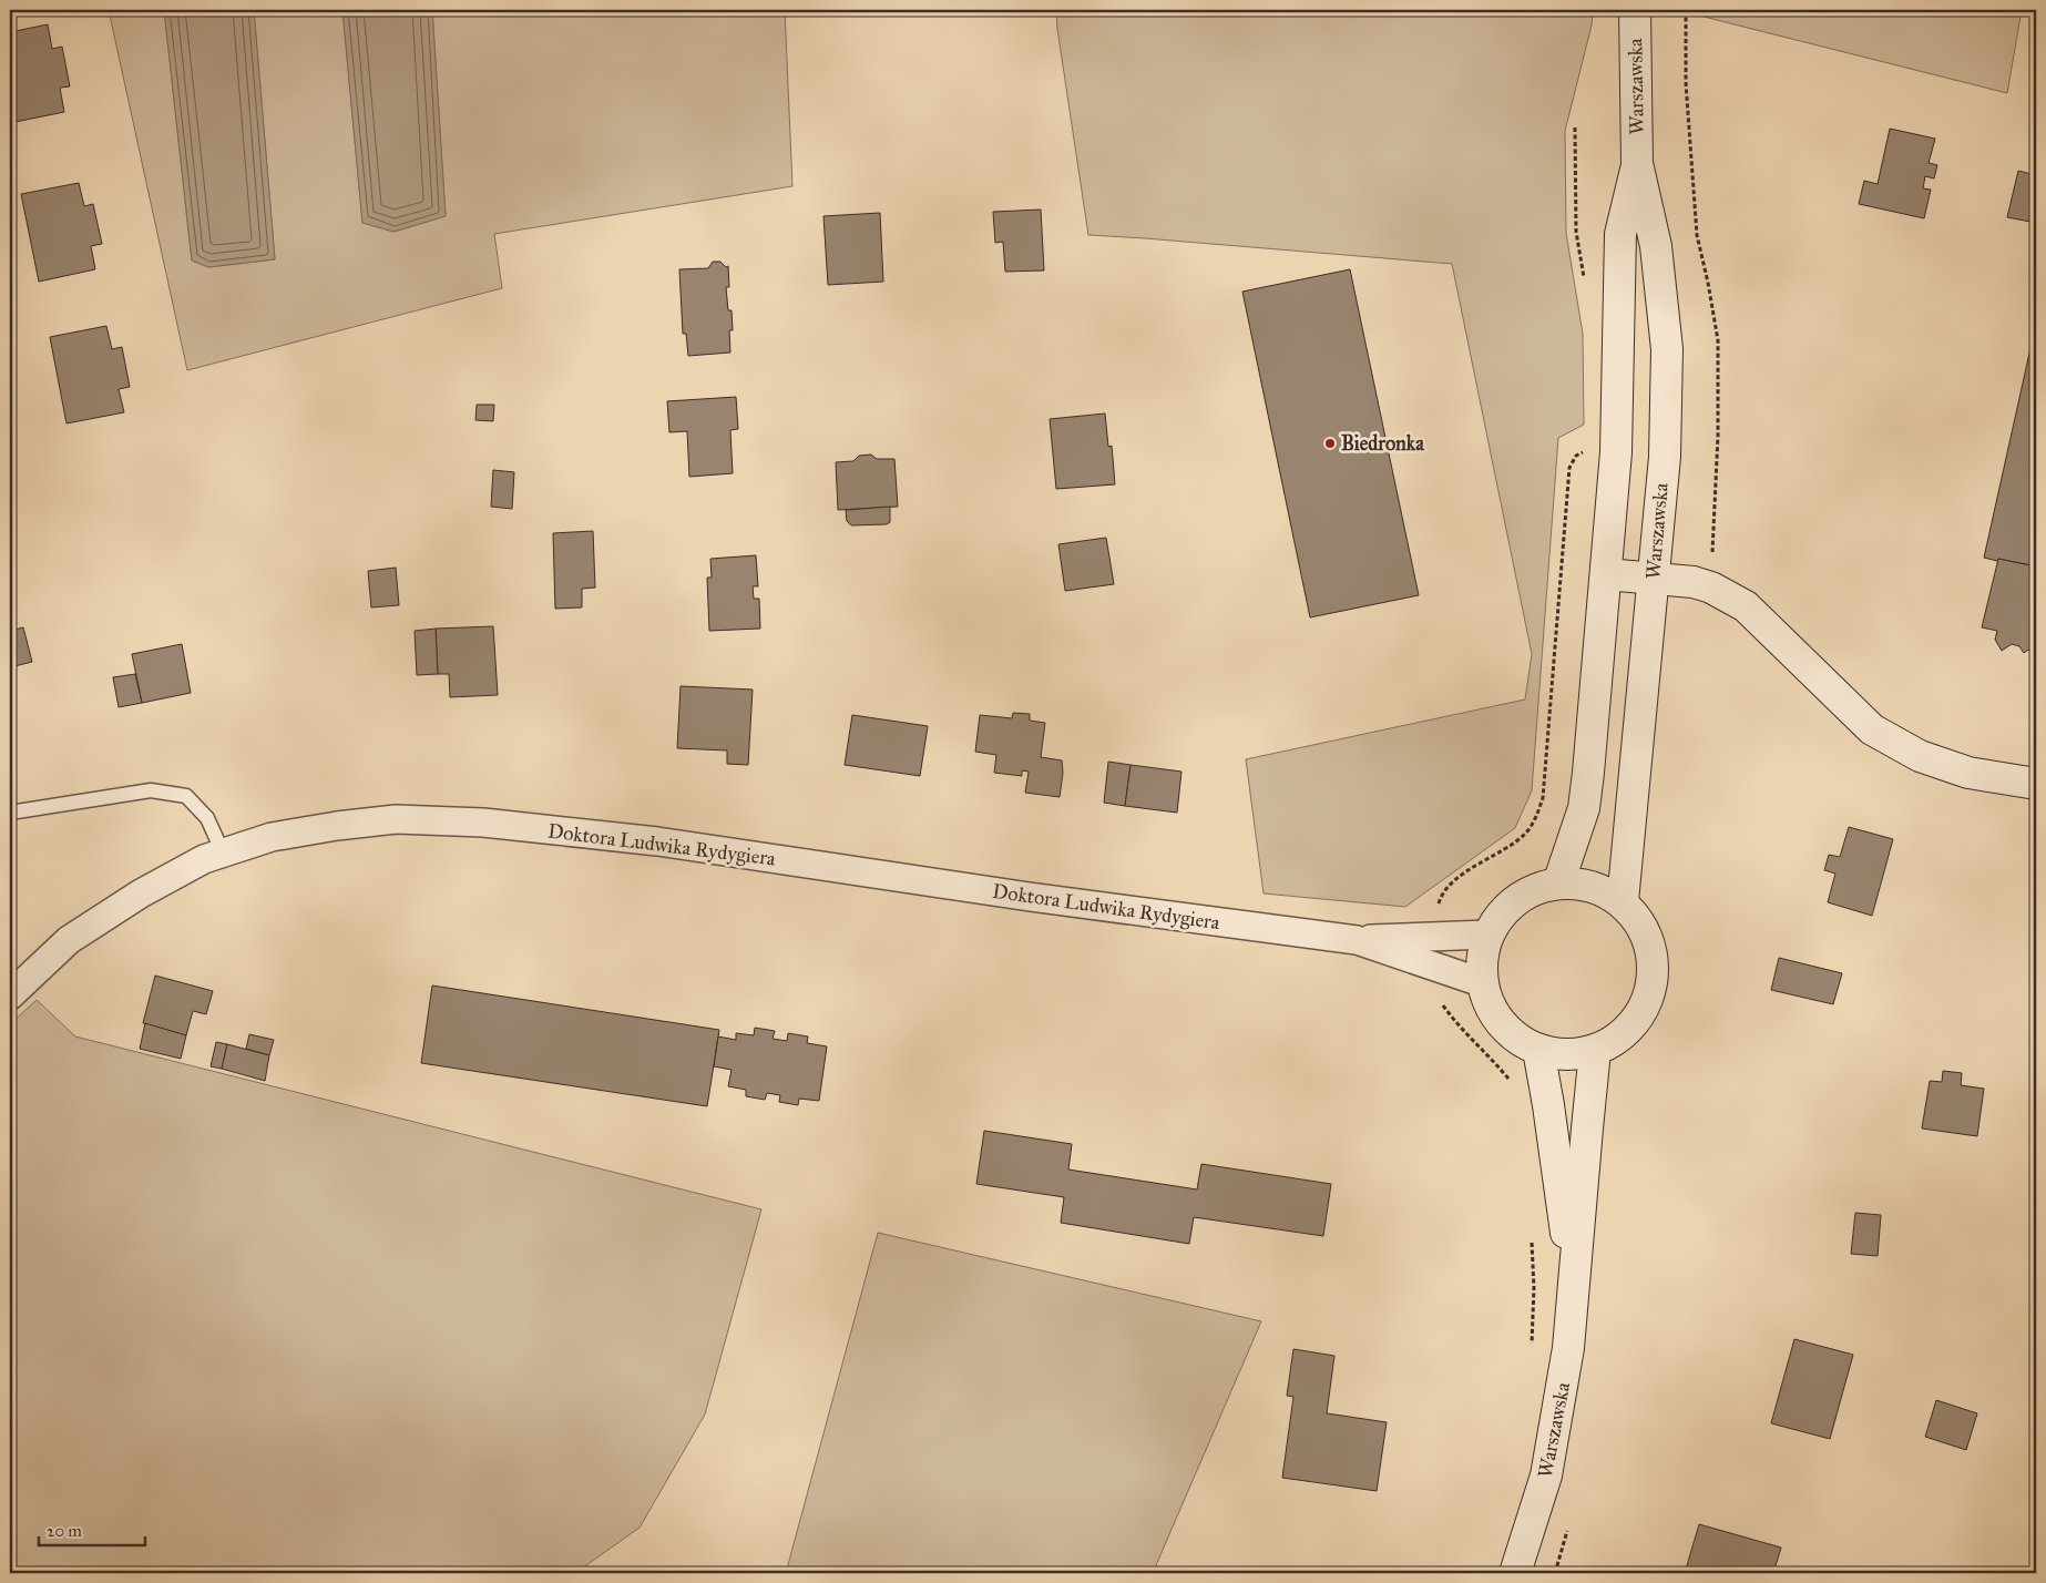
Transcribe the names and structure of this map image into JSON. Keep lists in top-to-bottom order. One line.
{"streets":{"main road":["Warszawska"],"street":["Doktora Ludwika Rydygiera"]},"crossings":[["Warszawska","Doktora Ludwika Rydygiera"]],"places":["Biedronka"],"scale_bar":"20 m"}
